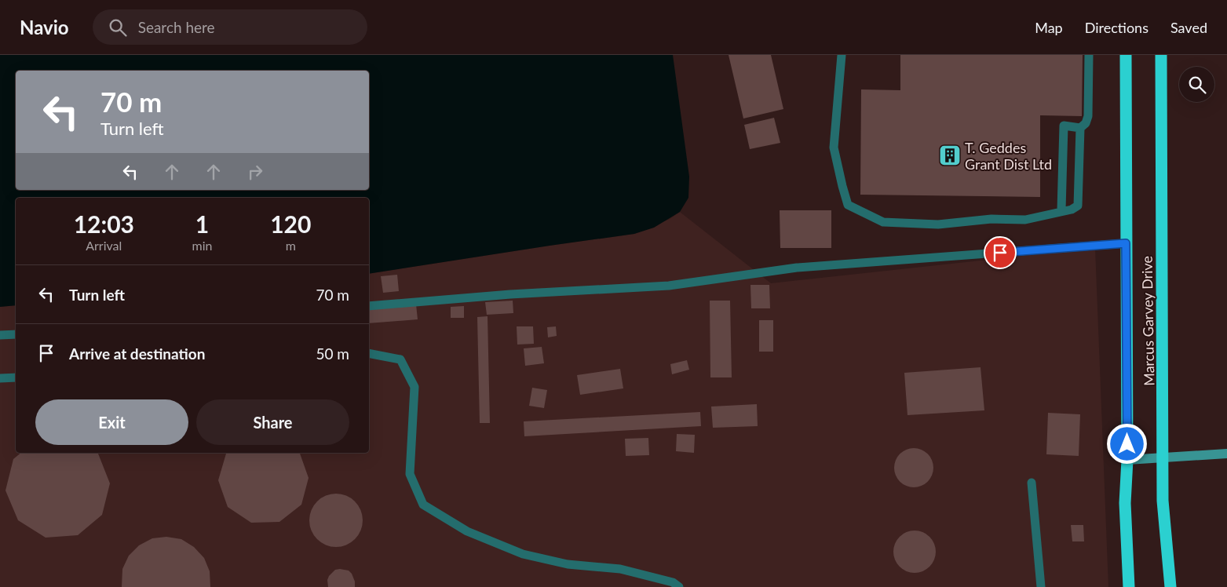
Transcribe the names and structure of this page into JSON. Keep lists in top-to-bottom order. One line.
{"streets":{"highway":["Marcus Garvey Drive"]},"places":{"building":["T. Geddes Grant Dist Ltd"]},"page":{"header":"Navio","search":"Search here","nav":["Map","Directions","Saved"],"turn":["70 m","Turn left"],"eta":["12:03","Arrival","1","min","120","m"],"list":[{"name":"Turn left","value":"70 m"},{"name":"Arrive at destination","value":"50 m"}],"buttons":["Exit","Share"]}}
